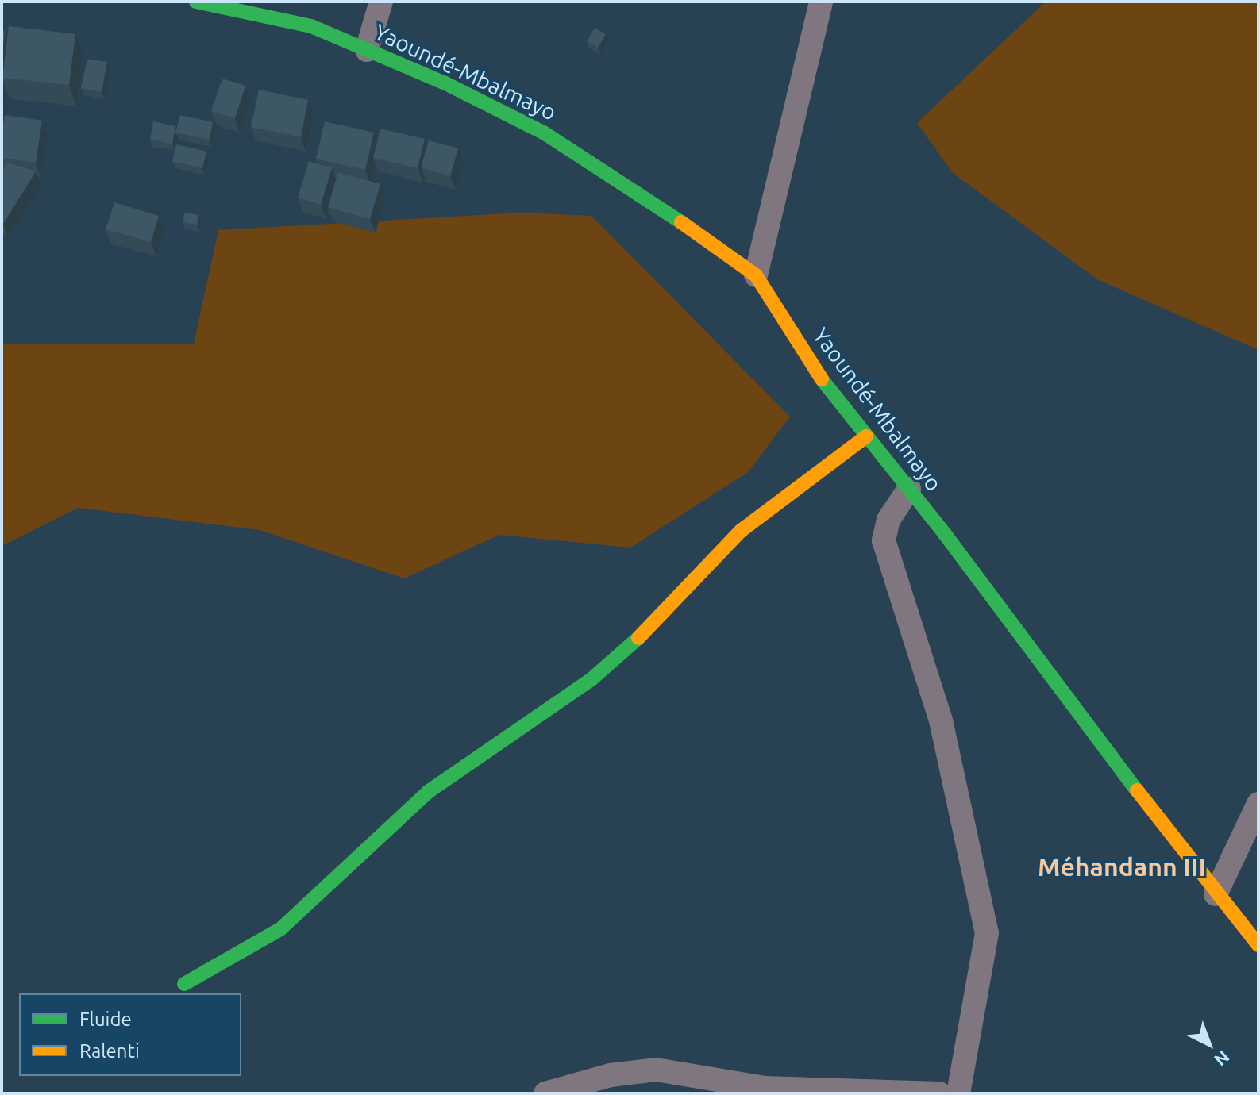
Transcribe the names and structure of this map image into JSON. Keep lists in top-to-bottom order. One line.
{"streets":{"main road":["Yaoundé-Mbalmayo"]},"districts":["Méhandann III"],"legend":["Fluide","Ralenti"],"north":"bottom right"}
